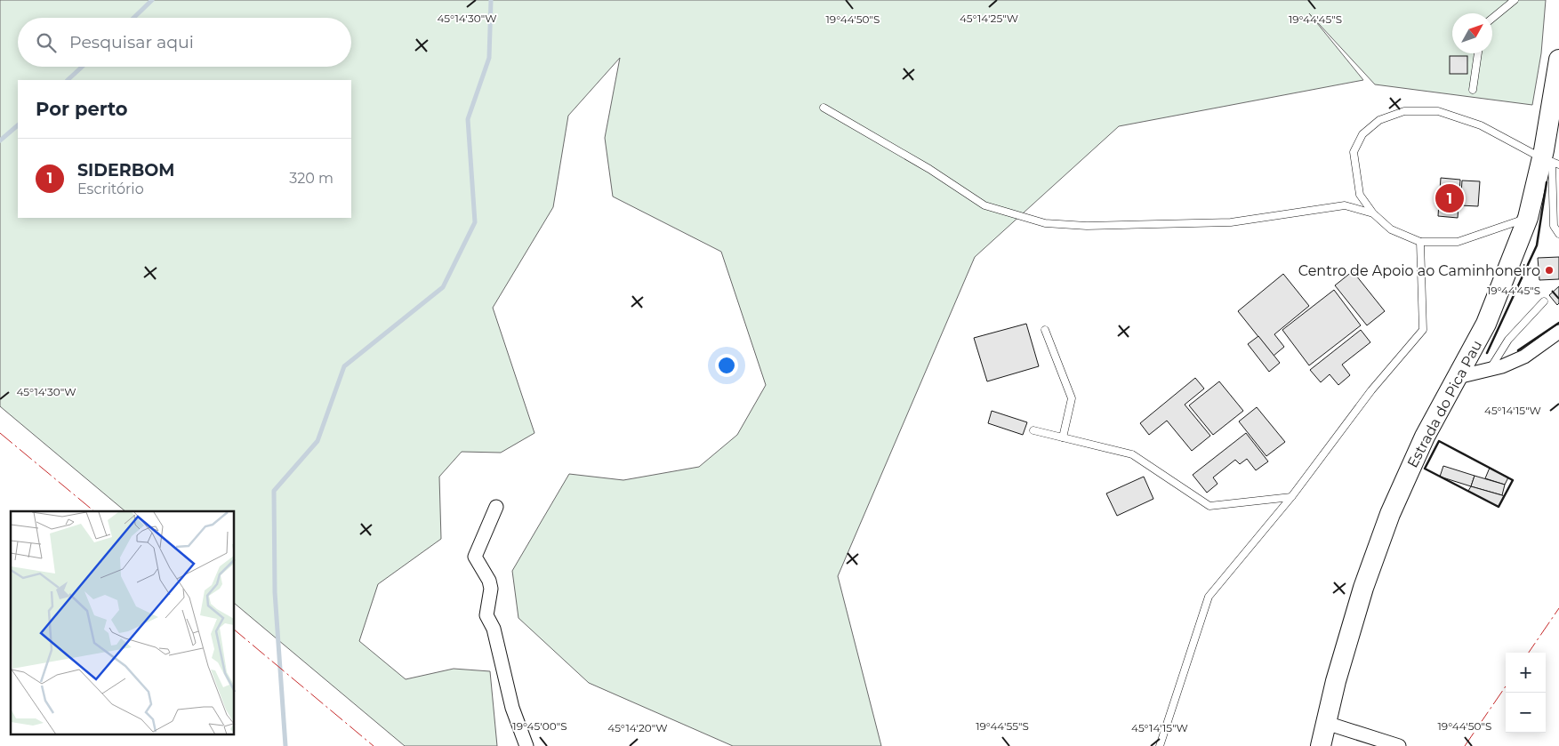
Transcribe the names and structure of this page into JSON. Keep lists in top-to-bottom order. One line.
{"streets":{"main road":["Estrada do Pica Pau"]},"places":["Centro de Apoio ao Caminhoneiro"],"north":"top right","page":{"search":"Pesquisar aqui","heading":"Por perto","list":[{"mark":"1","name":"SIDERBOM","note":"Escritório","value":"320 m"}],"pins":"1","map_buttons":["+","−"]},"coordinates":["45°14'30\"W","45°14'25\"W","19°44'50\"S","19°44'45\"S","45°14'15\"W","19°45'00\"S","19°44'55\"S","45°14'20\"W"]}
